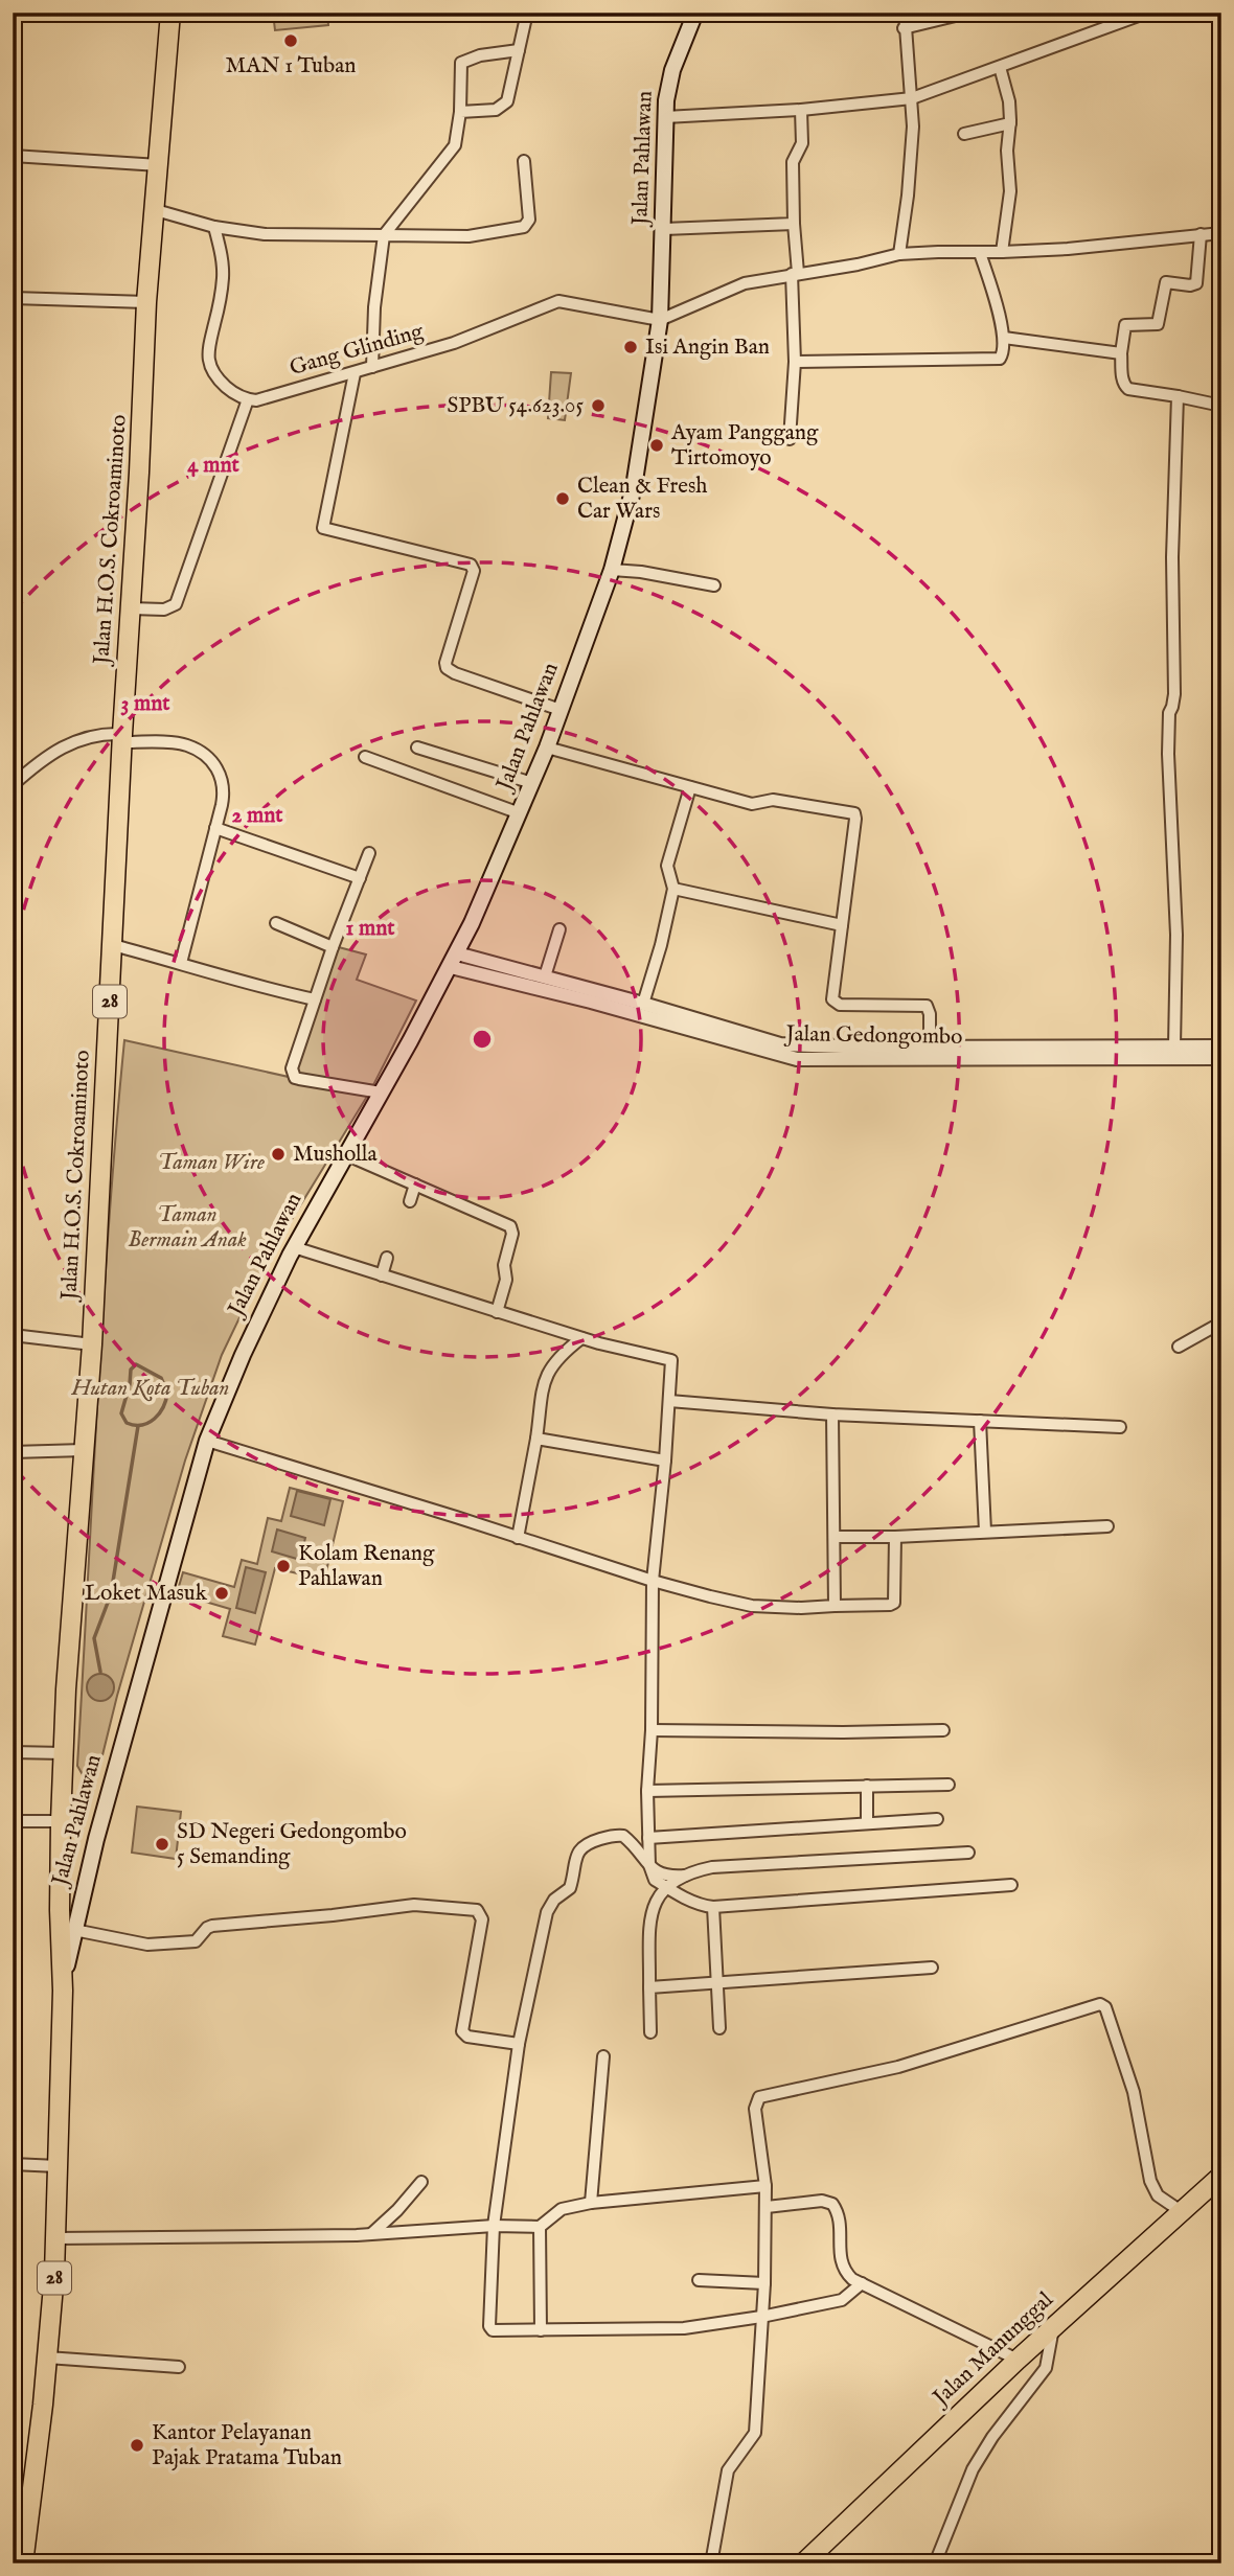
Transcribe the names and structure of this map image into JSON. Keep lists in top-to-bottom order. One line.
{"streets":{"highway":["Jalan Pahlawan","Jalan H.O.S. Cokroaminoto","28","Jalan Manunggal"],"street":["Gang Glinding","Jalan Gedongombo"]},"crossings":[["Jalan Pahlawan","Gang Glinding"],["Jalan Pahlawan","Jalan H.O.S. Cokroaminoto"],["Jalan Pahlawan","Jalan Gedongombo"]],"parks":["Taman Wire","Taman Bermain Anak","Hutan Kota Tuban"],"places":["MAN 1 Tuban","Isi Angin Ban","SPBU 54.623.05","Ayam Panggang Tirtomoyo","Clean & Fresh Car Wars","Musholla","Kolam Renang Pahlawan","Loket Masuk","SD Negeri Gedongombo 5 Semanding","Kantor Pelayanan Pajak Pratama Tuban"],"rings":["4 mnt","3 mnt","2 mnt","1 mnt"]}
